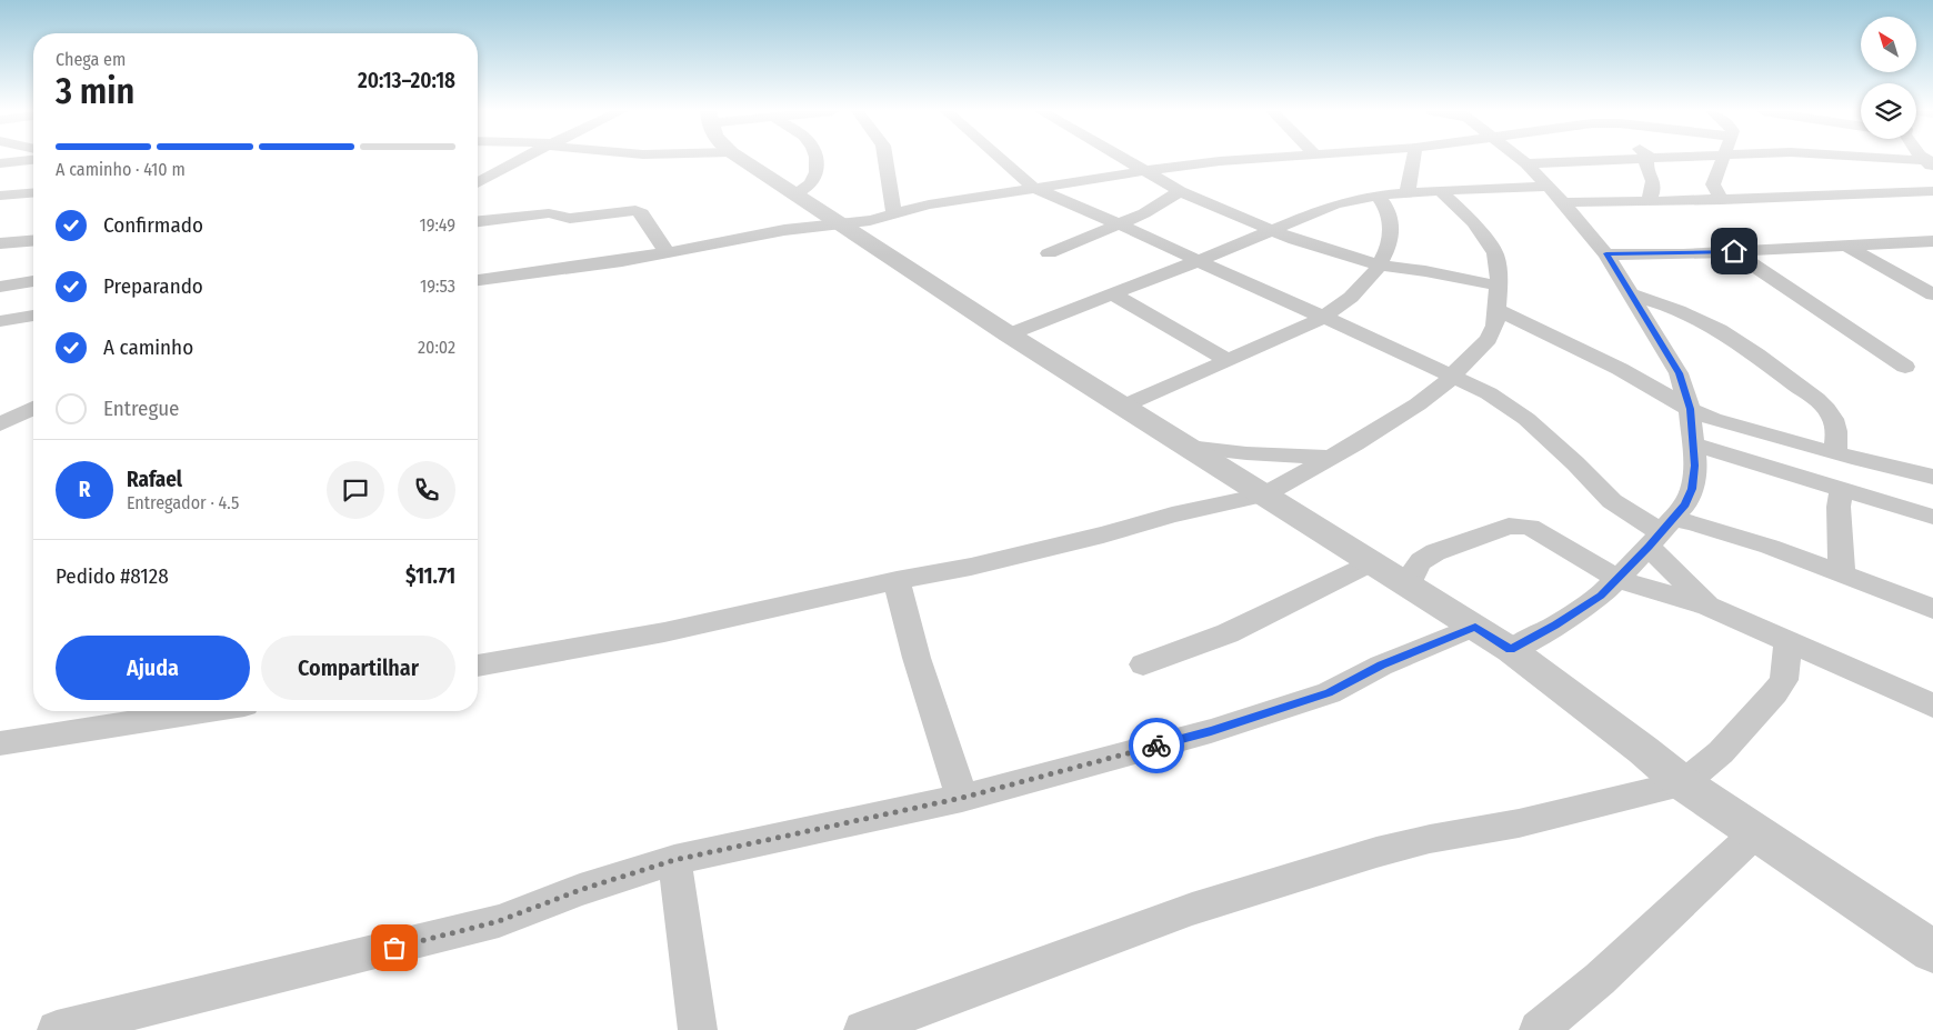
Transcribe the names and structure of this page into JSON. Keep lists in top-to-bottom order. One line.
{"north":"top left","page":{"heading":["3 min","Chega em","20:13–20:18"],"panel":["Rafael","Entregador · 4.5","Pedido #8128","$11.71"],"bar":"A caminho · 410 m","list":[["Confirmado","19:49"],["Preparando","19:53"],["A caminho","20:02"],"Entregue"],"round":"R","buttons":["Ajuda","Compartilhar"]}}
